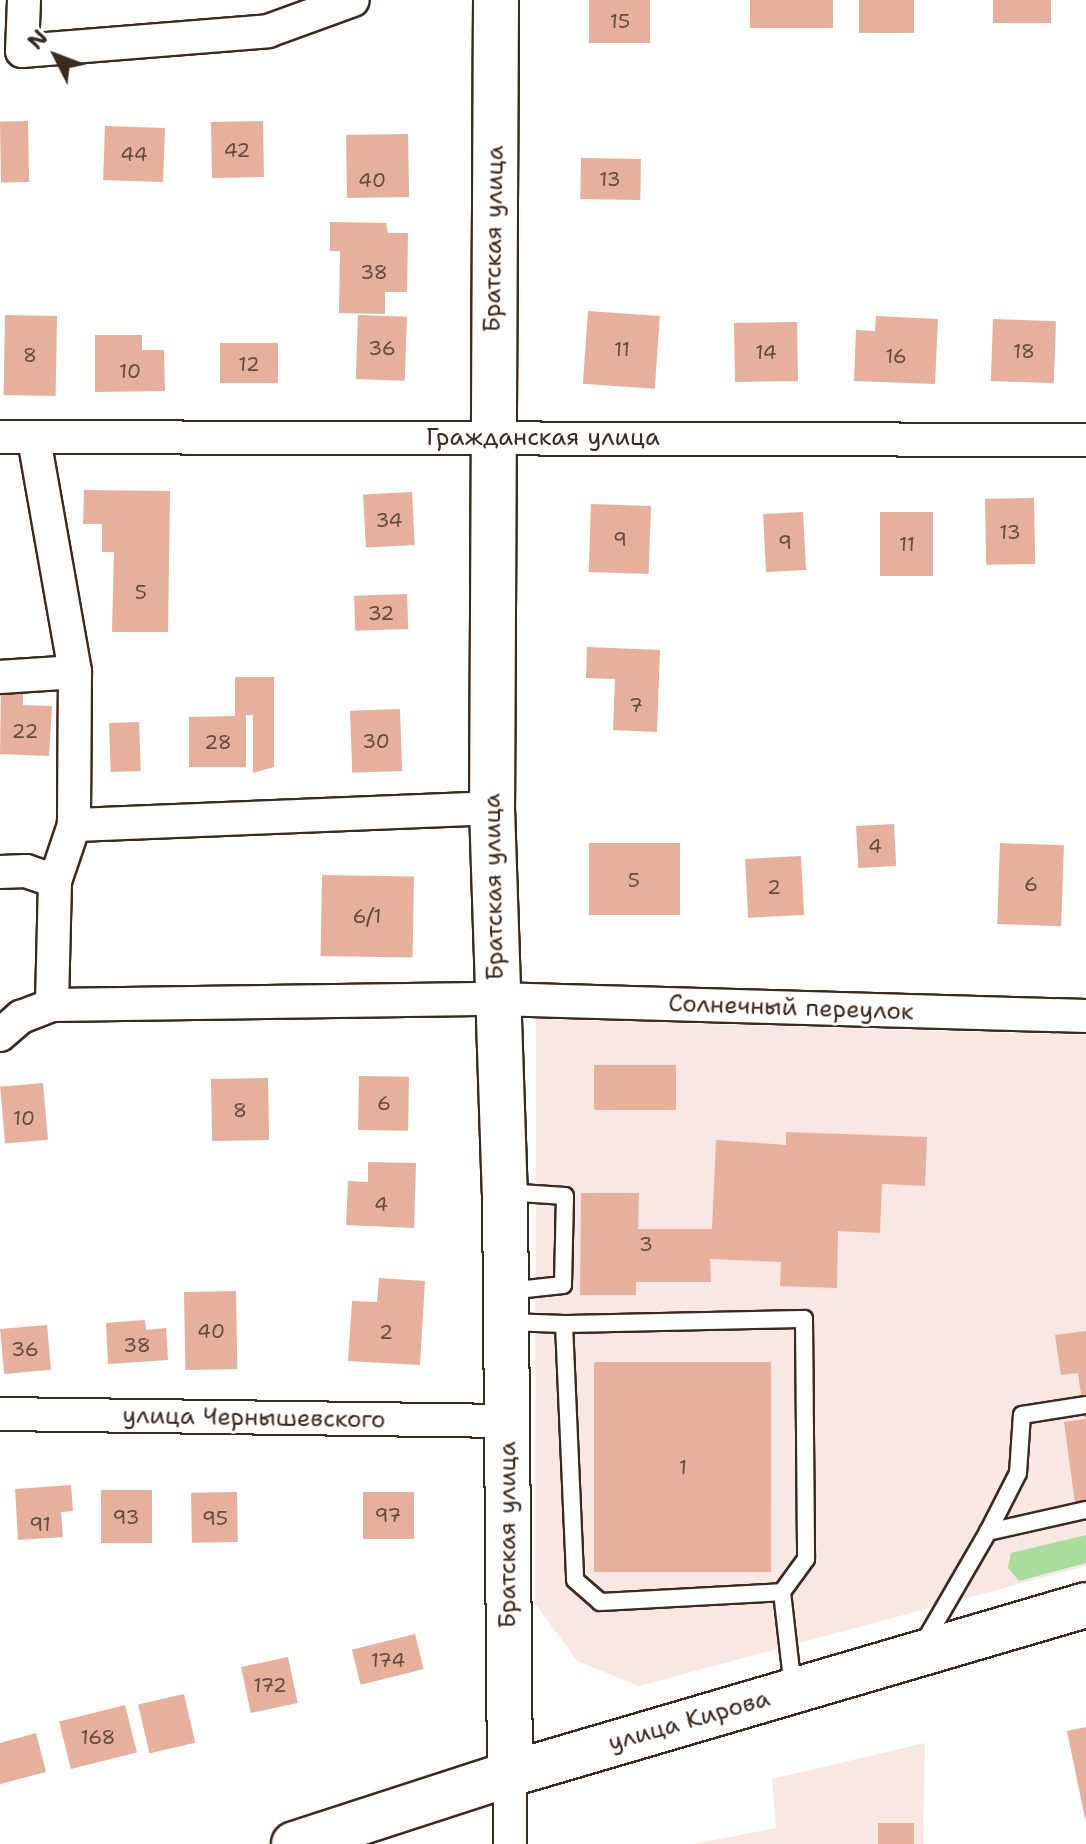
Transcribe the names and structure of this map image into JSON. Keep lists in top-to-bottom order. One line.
{"streets":{"main road":["Братская улица","улица Кирова"],"street":["Гражданская улица","Солнечный переулок","улица Чернышевского"]},"crossings":[["Братская улица","Гражданская улица"],["Братская улица","Солнечный переулок"],["Братская улица","улица Чернышевского"],["Братская улица","улица Кирова"]],"house_numbers":["15","42","44","13","40","38","36","11","18","14","8","16","12","10","34","13","9","9","11","5","32","7","22","30","28","4","5","6","2","6/1","6","8","10","4","3","40","2","38","36","1","97","93","95","91","174","172","168"],"north":"top left"}
